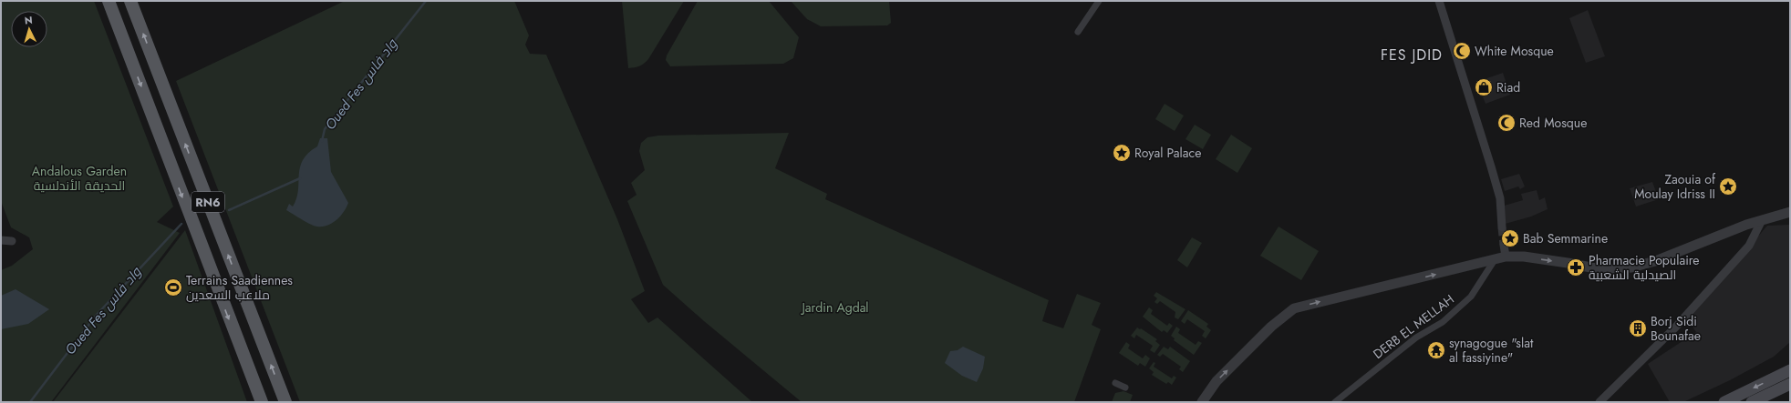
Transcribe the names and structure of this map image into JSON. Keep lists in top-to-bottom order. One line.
{"streets":{"main road":["RN6"],"street":["DERB EL MELLAH"]},"districts":["FES JDID"],"water":["Oued Fes واد فاس"],"parks":["Andalous Garden الحديقة الأندلسية","Jardin Agdal"],"places":{"mosque":["White Mosque","Red Mosque"],"shop":["Riad"],"place":["Royal Palace","Zaouia of Moulay Idriss II","Bab Semmarine"],"pharmacy":["Pharmacie Populaire الصيدلية الشعبية"],"sports":["Terrains Saadiennes ملاعب السعدين"],"building":["Borj Sidi Bounafae"],"temple":["synagogue \"slat al fassiyine\""]},"north":"top"}
